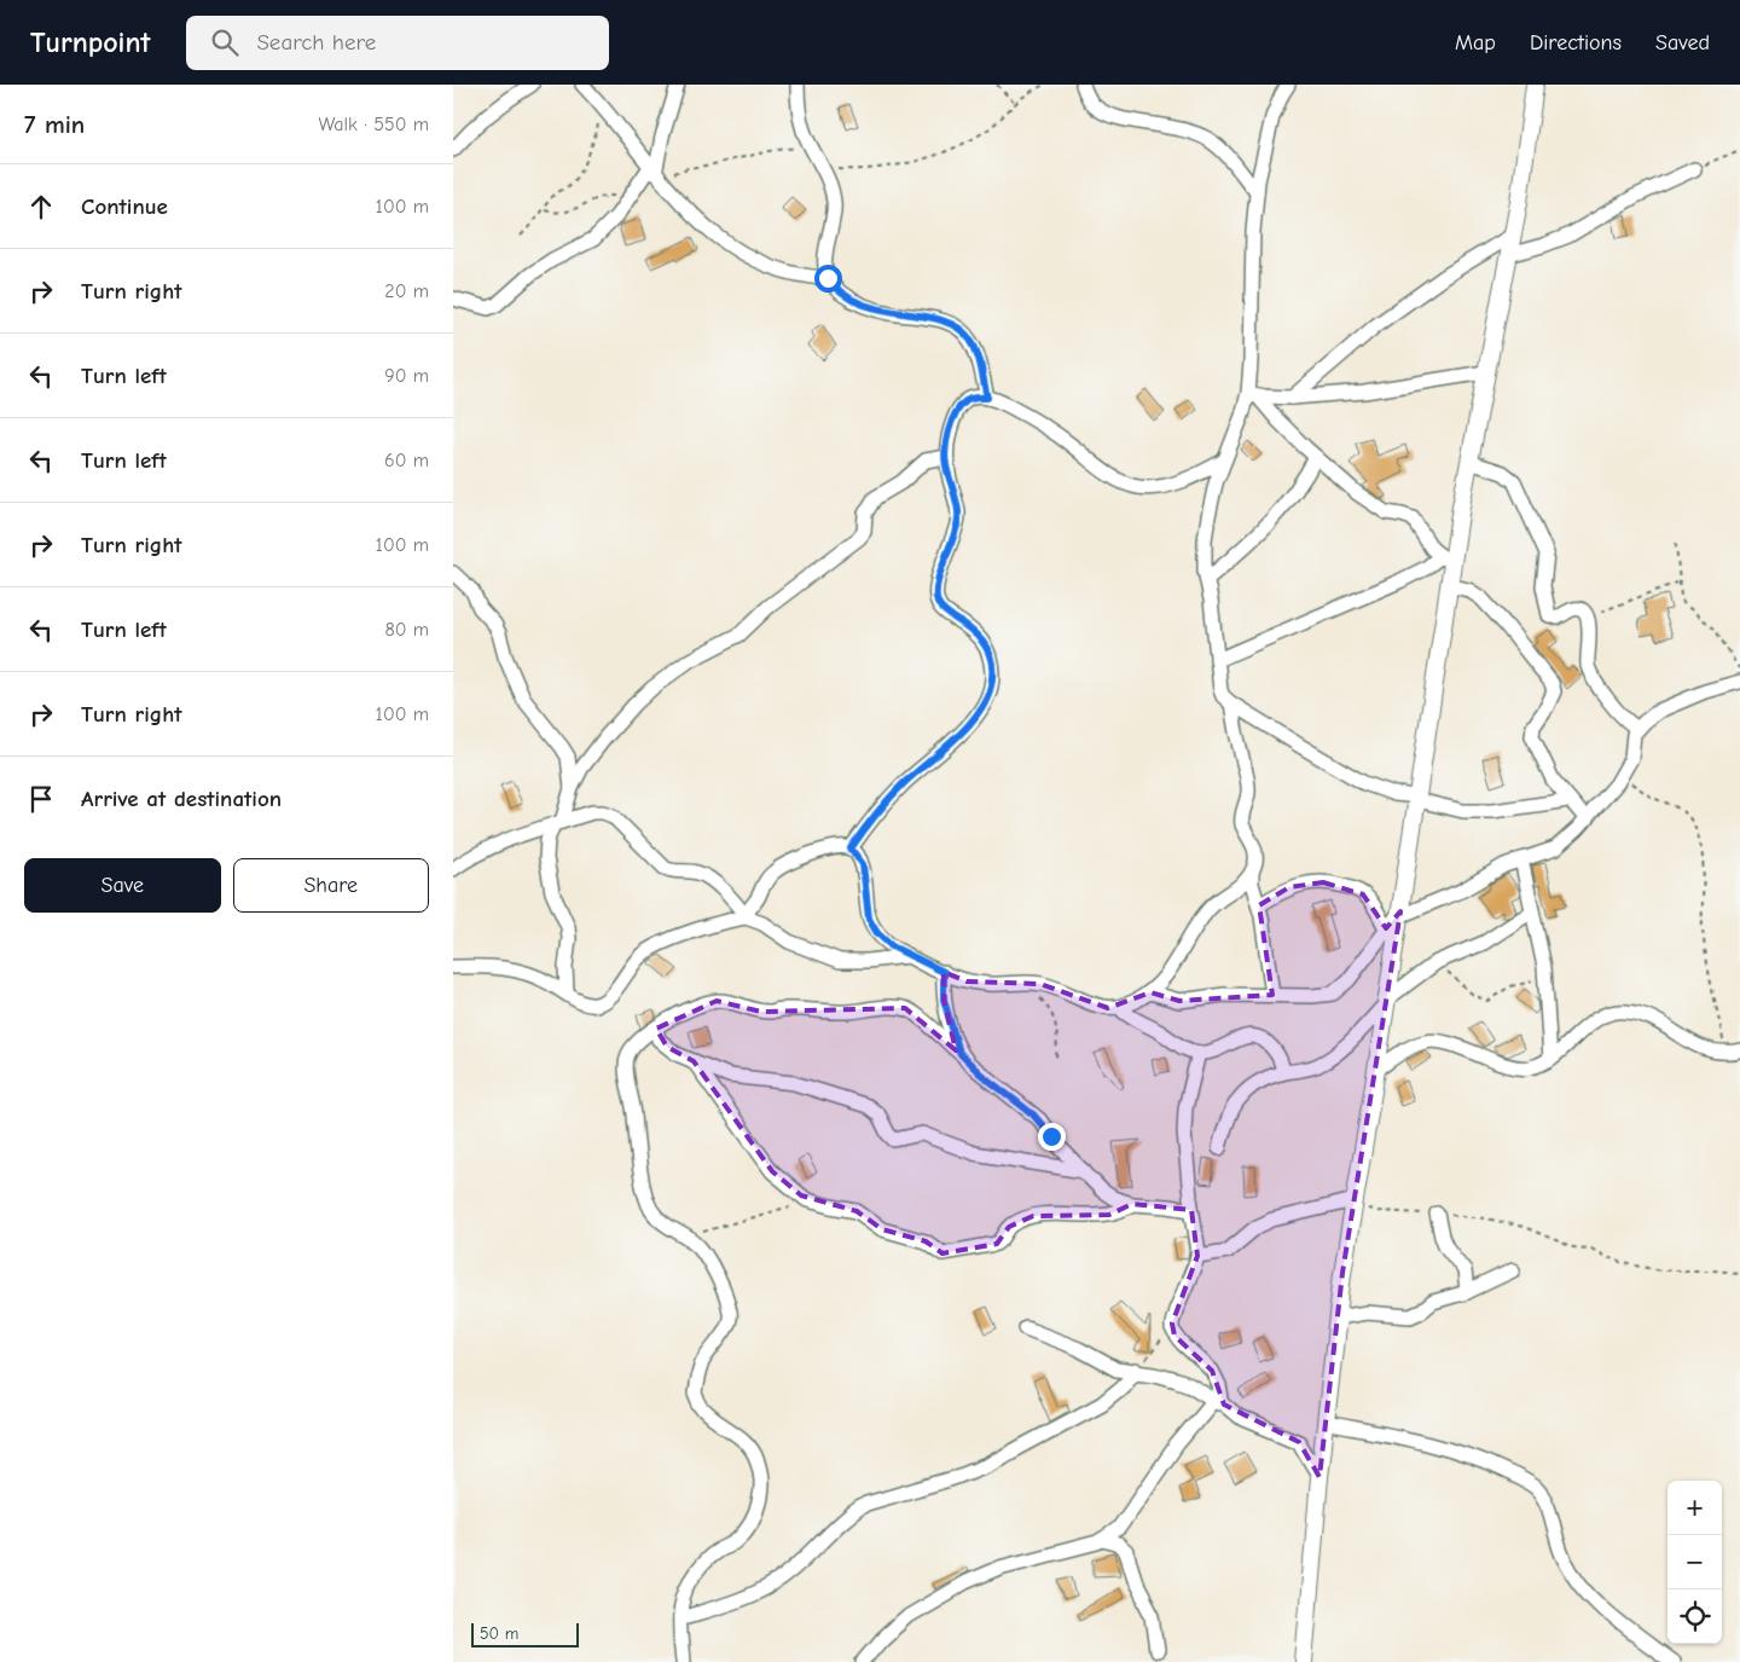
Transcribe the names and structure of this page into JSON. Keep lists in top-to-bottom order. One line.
{"scale_bar":"50 m","page":{"header":"Turnpoint","search":"Search here","nav":["Map","Directions","Saved"],"heading":["7 min","Walk · 550 m"],"list":[["Continue","100 m"],["Turn right","20 m"],["Turn left","90 m"],["Turn left","60 m"],["Turn right","100 m"],["Turn left","80 m"],["Turn right","100 m"],"Arrive at destination"],"buttons":["Save","Share"],"map_buttons":["+","−"],"scale":"50 m"}}
